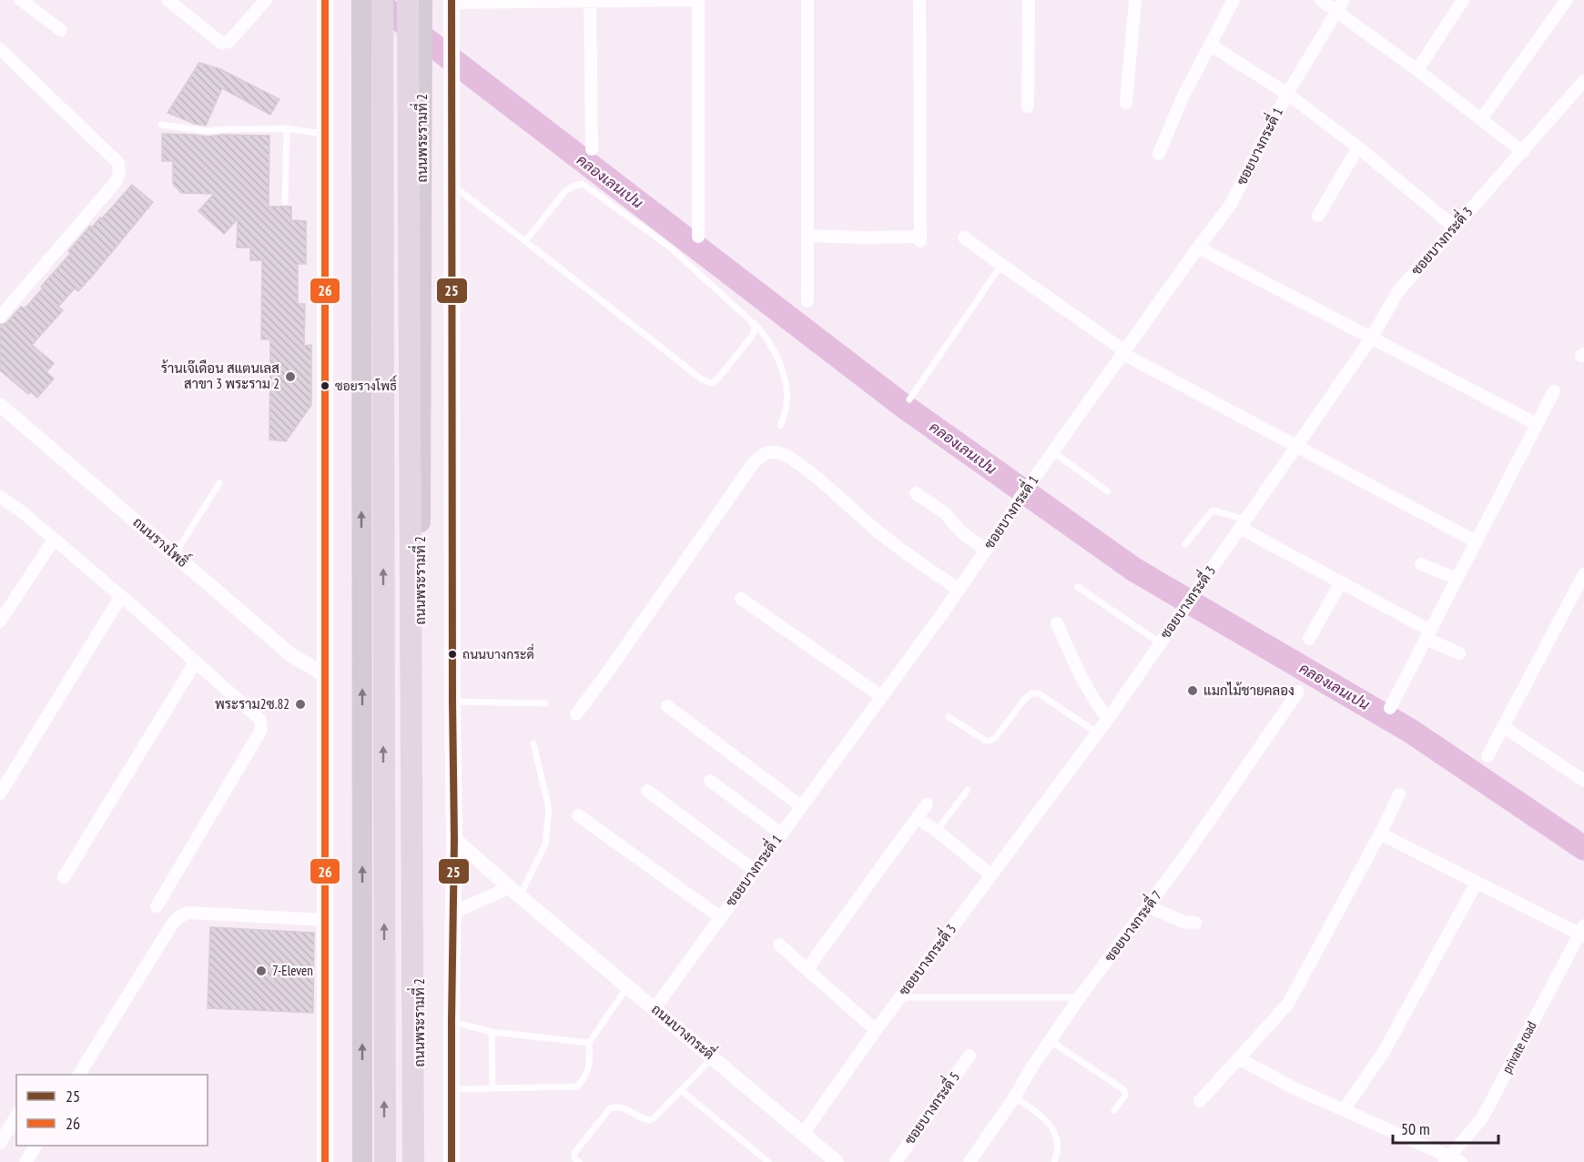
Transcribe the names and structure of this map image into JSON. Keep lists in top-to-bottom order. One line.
{"streets":{"highway":["ถนนพระรามที่ 2"],"street":["ซอยบางกระดี่ 1","ซอยบางกระดี่ 3","ถนนรางโพธิ์","ซอยบางกระดี่ 7","ถนนบางกระดี่","private road","ซอยบางกระดี่ 5"]},"crossings":[["ซอยบางกระดี่ 1","ถนนบางกระดี่"],["ซอยบางกระดี่ 3","ถนนบางกระดี่"]],"water":["คลองเลนเปน"],"places":["ร้านเจ๊เดือน สแตนเลส สาขา 3 พระราม 2","ซอยรางโพธิ์","ถนนบางกระดี่","แมกไม้ชายคลอง","พระราม2ซ.82","7-Eleven"],"lines":["transit line 25","transit line 26"],"legend":["25","26"],"scale_bar":"50 m"}
